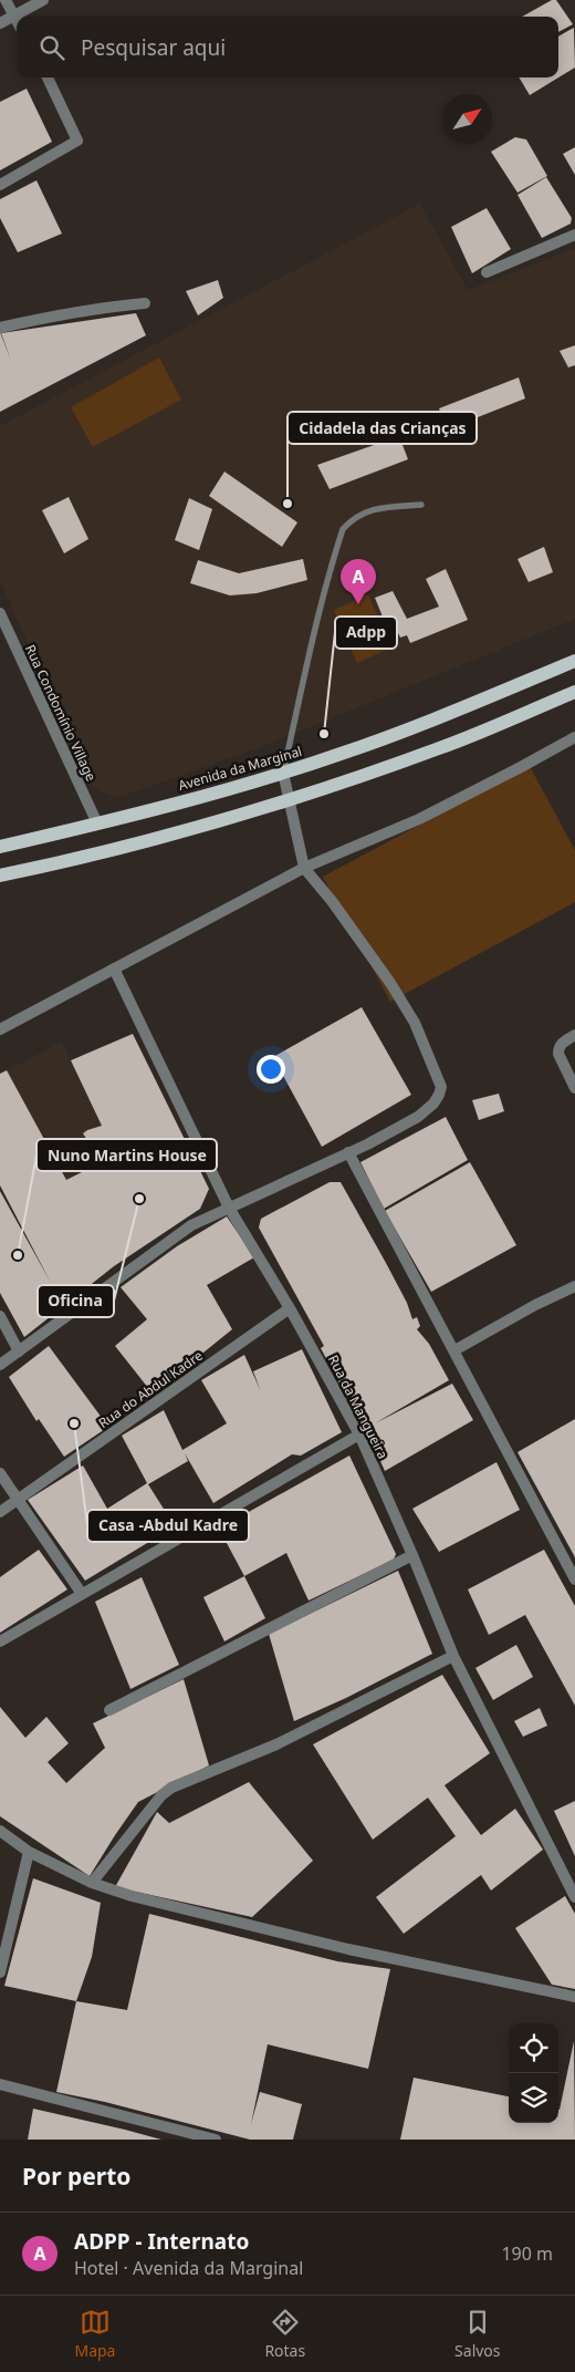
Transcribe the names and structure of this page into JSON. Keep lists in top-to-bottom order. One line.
{"streets":{"main road":["Avenida da Marginal"],"street":["Rua Condomínio Village","Rua do Abdul Kadre","Rua da Mangueira"]},"crossings":[["Rua Condomínio Village","Avenida da Marginal"],["Rua do Abdul Kadre","Rua da Mangueira"]],"places":["Cidadela das Crianças","Adpp","Oficina","Nuno Martins House","Casa -Abdul Kadre"],"north":"top right","page":{"search":"Pesquisar aqui","pins":"A","heading":"Por perto","list":[{"mark":"A","name":"ADPP - Internato","note":"Hotel · Avenida da Marginal","value":"190 m"}],"nav":["Mapa","Rotas","Salvos"]}}
